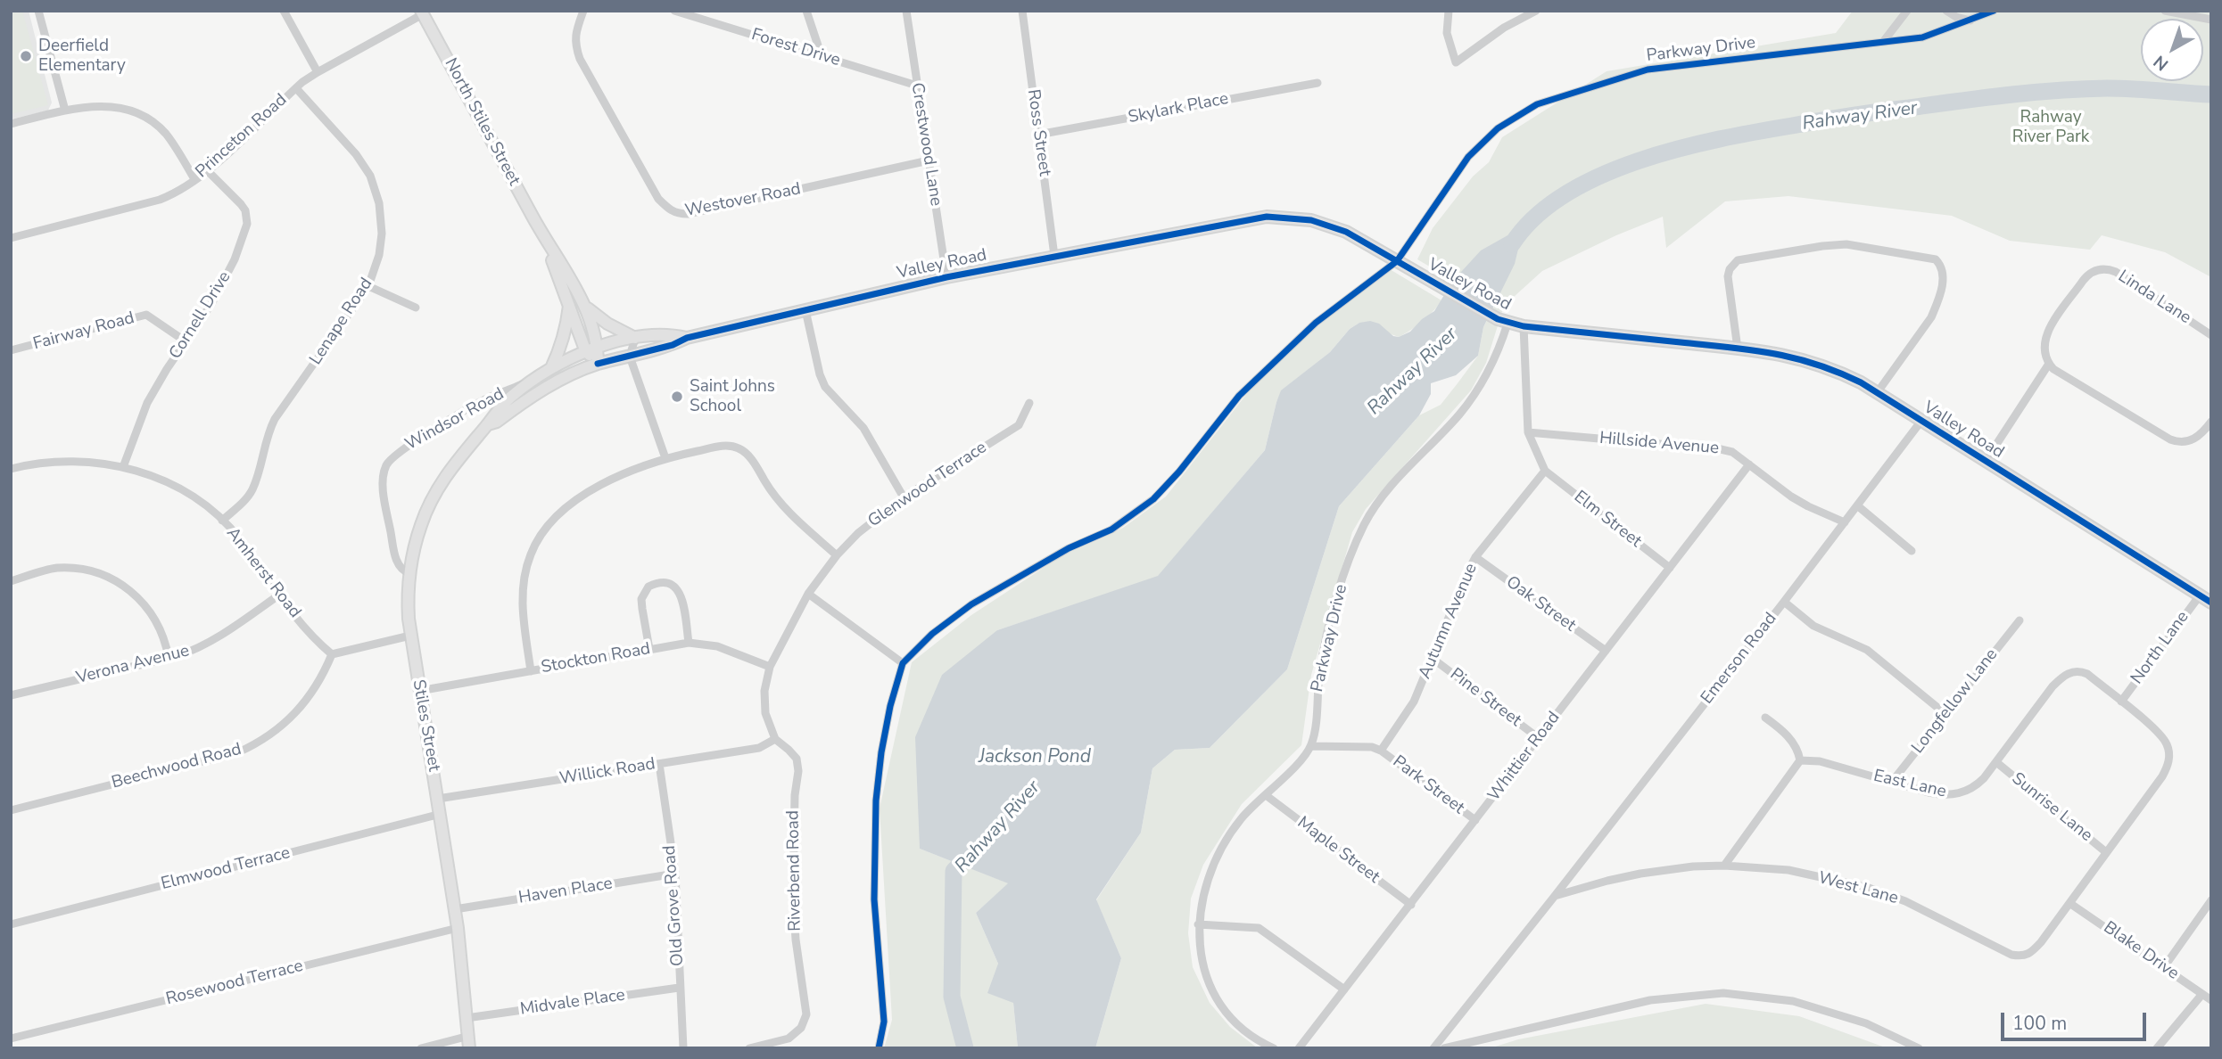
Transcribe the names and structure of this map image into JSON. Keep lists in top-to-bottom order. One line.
{"streets":{"street":["Forest Drive","Parkway Drive","Skylark Place","North Stiles Street","Ross Street","Princeton Road","Crestwood Lane","Westover Road","Valley Road","Linda Lane","Cornell Drive","Lenape Road","Fairway Road","Windsor Road","Hillside Avenue","Glenwood Terrace","Elm Street","Amherst Road","Oak Street","Autumn Avenue","North Lane","Stockton Road","Emerson Road","Verona Avenue","Pine Street","Longfellow Lane","Stiles Street","Whittier Road","Beechwood Road","Willick Road","East Lane","Park Street","Sunrise Lane","Maple Street","Elmwood Terrace","Riverbend Road","West Lane","Haven Place","Old Grove Road","Blake Drive","Rosewood Terrace","Midvale Place"]},"crossings":[["Forest Drive","Crestwood Lane"],["Parkway Drive","Valley Road"],["Skylark Place","Ross Street"],["North Stiles Street","Princeton Road"],["North Stiles Street","Valley Road"],["North Stiles Street","Stiles Street"],["Ross Street","Valley Road"],["Princeton Road","Cornell Drive"],["Princeton Road","Lenape Road"],["Crestwood Lane","Westover Road"],["Crestwood Lane","Valley Road"],["Valley Road","North Lane"],["Valley Road","Emerson Road"],["Valley Road","Stiles Street"],["Cornell Drive","Fairway Road"],["Cornell Drive","Amherst Road"],["Lenape Road","Amherst Road"],["Windsor Road","Stiles Street"],["Hillside Avenue","Emerson Road"],["Hillside Avenue","Whittier Road"],["Glenwood Terrace","Stockton Road"],["Glenwood Terrace","Riverbend Road"],["Elm Street","Autumn Avenue"],["Elm Street","Whittier Road"],["Amherst Road","Verona Avenue"],["Amherst Road","Beechwood Road"],["Oak Street","Autumn Avenue"],["Oak Street","Whittier Road"],["Autumn Avenue","Pine Street"],["Autumn Avenue","Park Street"],["North Lane","East Lane"],["North Lane","West Lane"],["Stockton Road","Stiles Street"],["Stockton Road","Riverbend Road"],["Emerson Road","West Lane"],["Pine Street","Whittier Road"],["Longfellow Lane","East Lane"],["Stiles Street","Willick Road"],["Stiles Street","Elmwood Terrace"],["Stiles Street","Haven Place"],["Stiles Street","Rosewood Terrace"],["Stiles Street","Midvale Place"],["Whittier Road","Park Street"],["Whittier Road","Maple Street"],["Willick Road","Riverbend Road"],["Willick Road","Old Grove Road"],["East Lane","Sunrise Lane"],["East Lane","West Lane"],["Sunrise Lane","West Lane"],["West Lane","Blake Drive"],["Haven Place","Old Grove Road"],["Old Grove Road","Midvale Place"]],"water":["Rahway River","Jackson Pond"],"parks":["Rahway River Park"],"places":["Deerfield Elementary","Saint Johns School"],"scale_bar":"100 m","north":"bottom left"}
